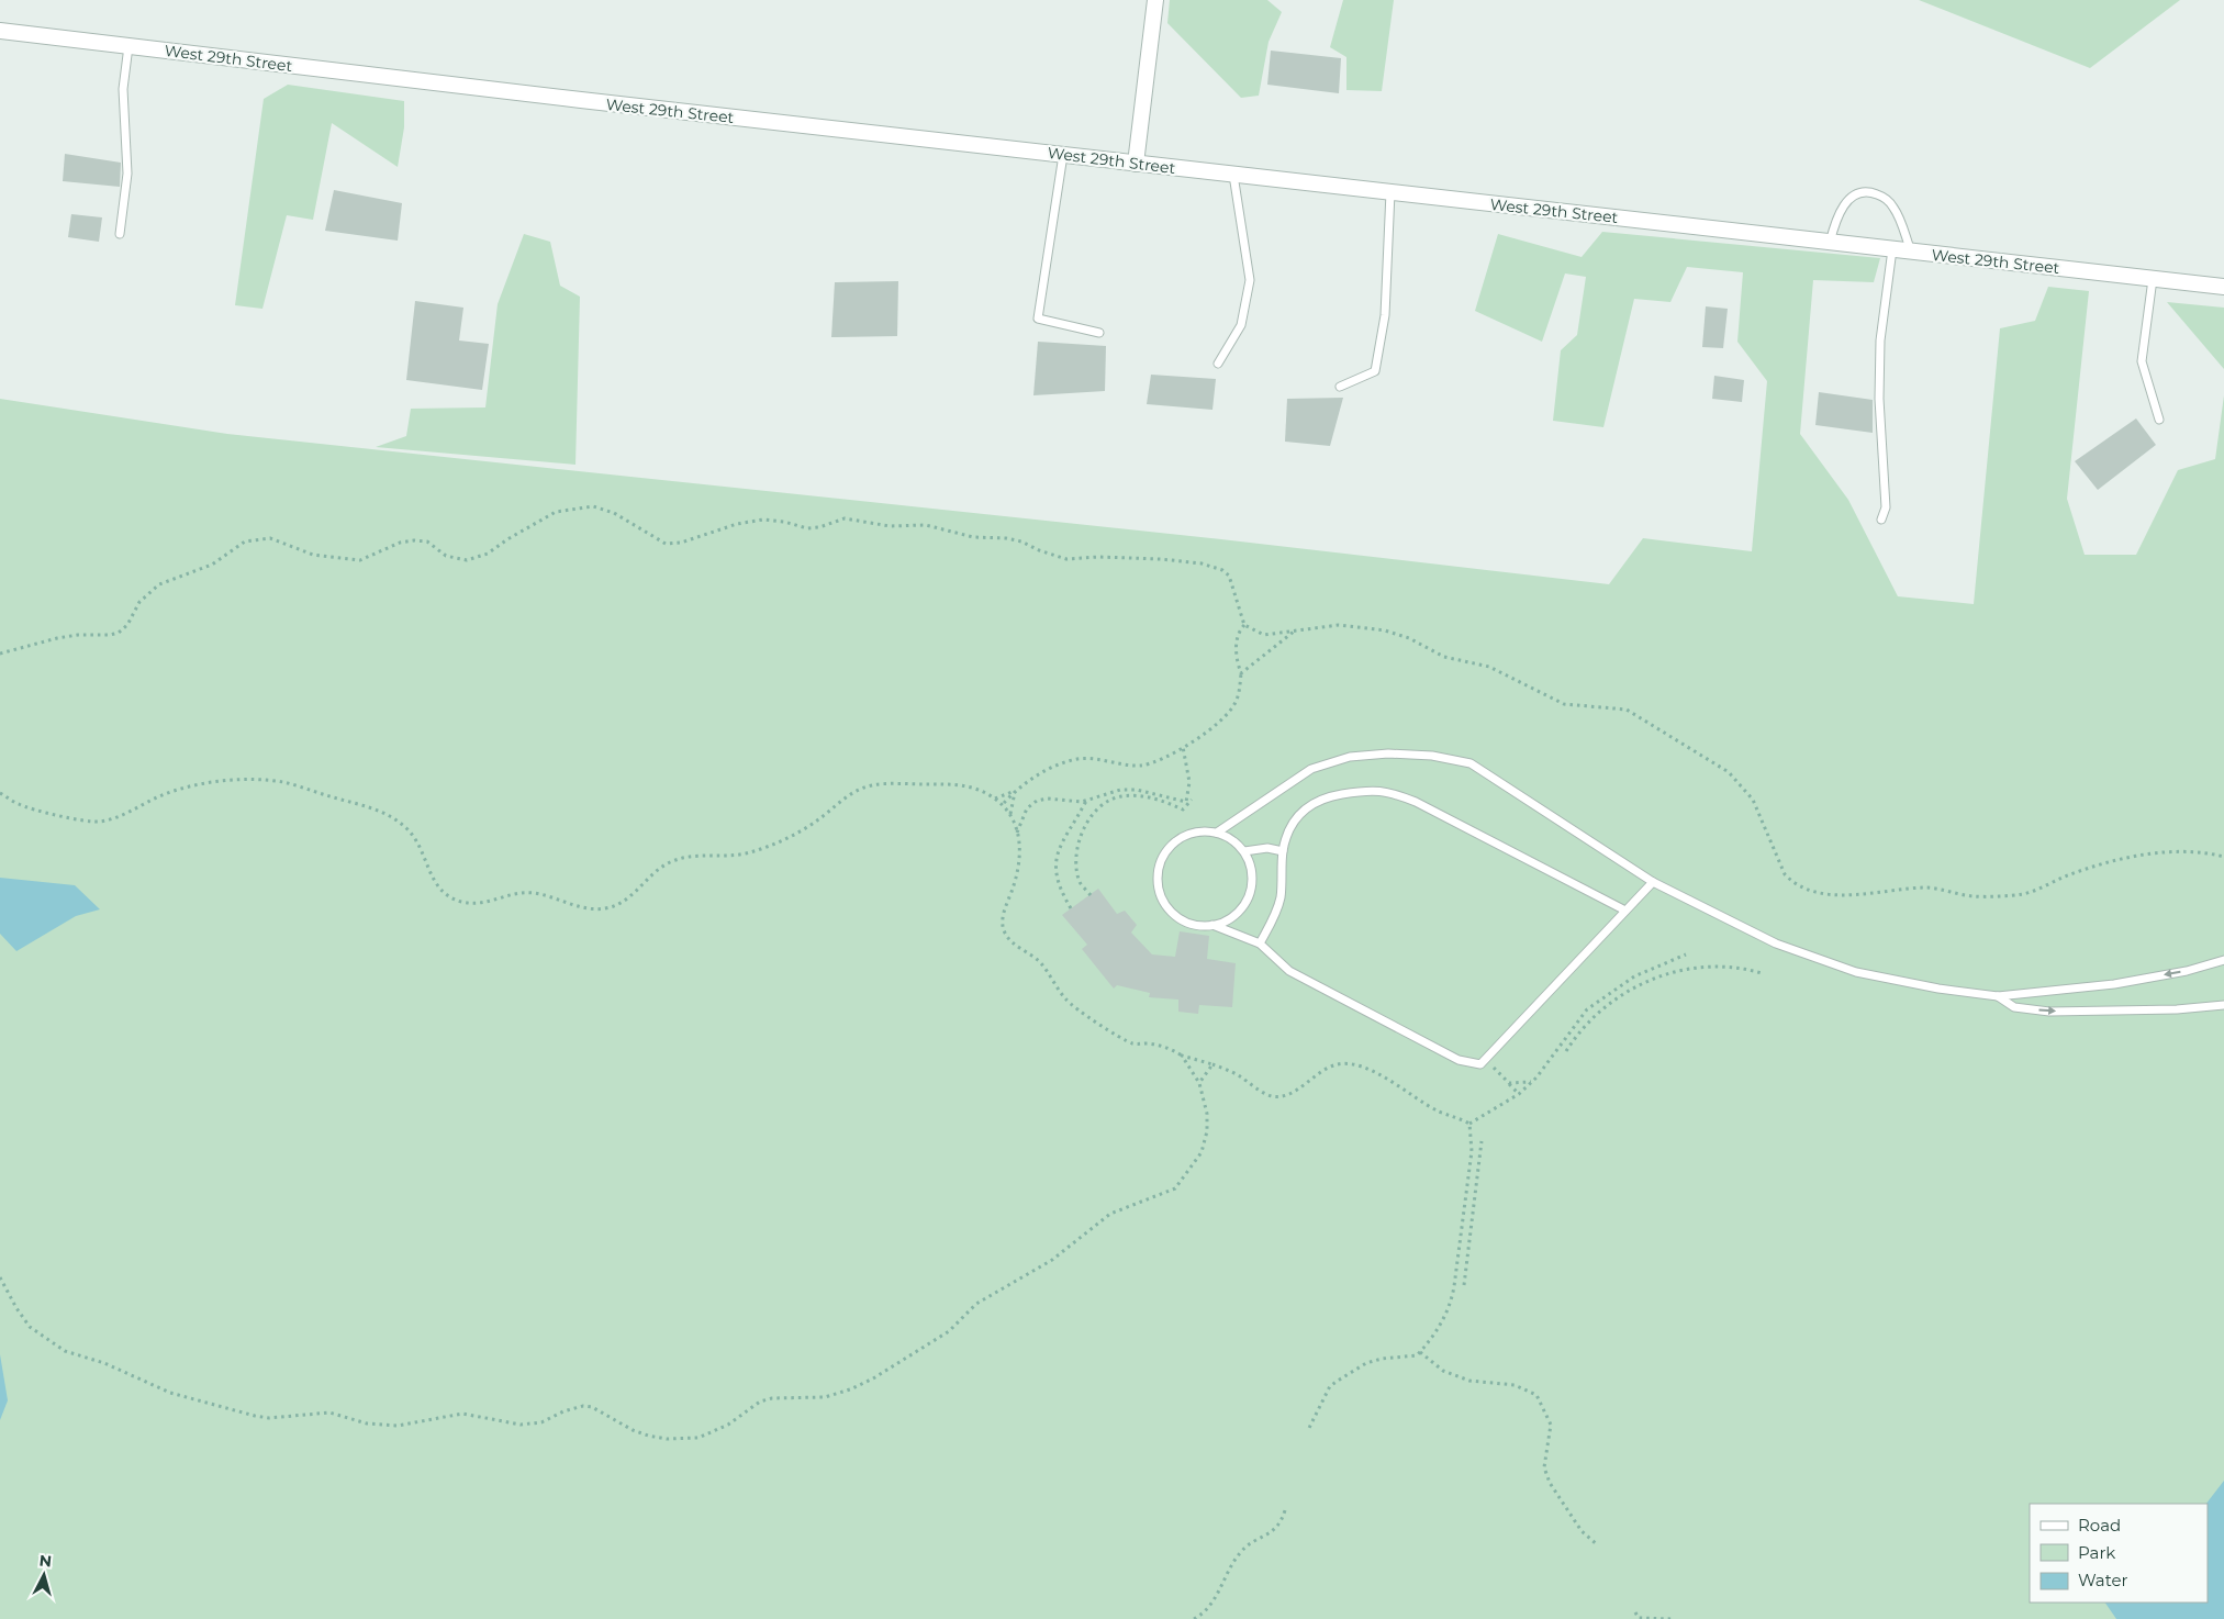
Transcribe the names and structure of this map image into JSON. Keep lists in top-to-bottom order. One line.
{"streets":{"street":["West 29th Street"]},"legend":["Road","Park","Water"],"north":"top"}
